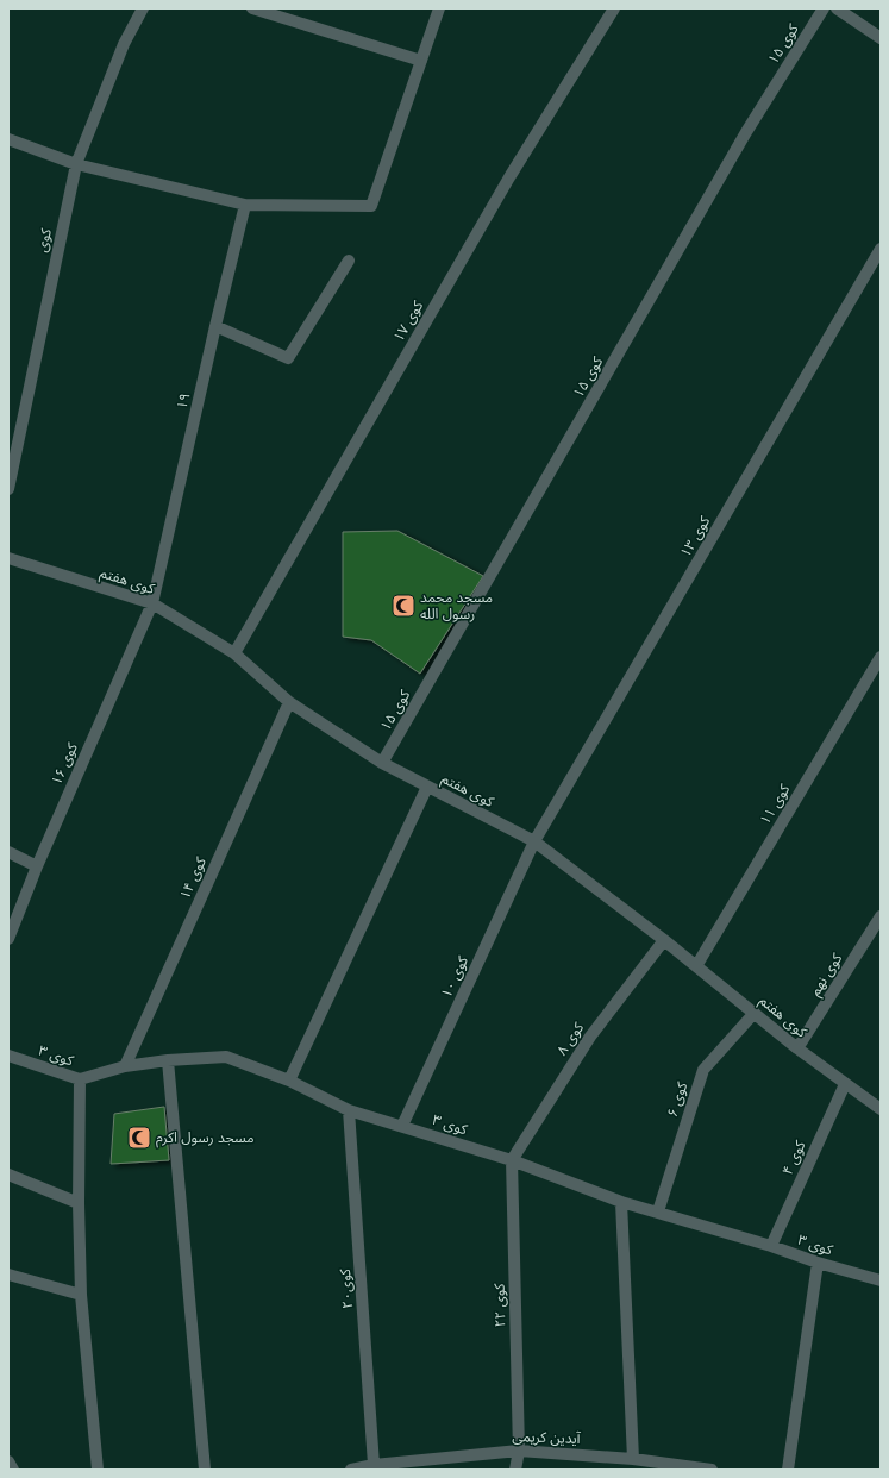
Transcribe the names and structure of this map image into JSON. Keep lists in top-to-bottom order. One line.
{"streets":{"street":["کوی ۱۵","کوی","کوی ۱۷","۱۹","کوی ۱۳","کوی هفتم","کوی ۱۶","کوی ۱۱","کوی ۱۴","کوی نهم","کوی ۱۰","کوی ۸","کوی ۳","کوی ۶","کوی ۴","کوی۲۰","کوی ۲۲","آیدین کریمی"]},"crossings":[["کوی ۱۵","کوی هفتم"],["کوی ۱۷","کوی هفتم"],["۱۹","کوی هفتم"],["۱۹","کوی ۱۶"],["کوی ۱۳","کوی هفتم"],["کوی ۱۳","کوی ۱۰"],["کوی هفتم","کوی ۱۶"],["کوی هفتم","کوی ۱۱"],["کوی هفتم","کوی ۱۴"],["کوی هفتم","کوی نهم"],["کوی هفتم","کوی ۱۰"],["کوی هفتم","کوی ۸"],["کوی هفتم","کوی ۶"],["کوی هفتم","کوی ۴"],["کوی ۱۴","کوی ۳"],["کوی ۱۰","کوی ۳"],["کوی ۸","کوی ۳"],["کوی ۸","کوی ۲۲"],["کوی ۳","کوی ۶"],["کوی ۳","کوی ۴"],["کوی ۳","کوی۲۰"],["کوی ۳","کوی ۲۲"],["کوی۲۰","آیدین کریمی"],["کوی ۲۲","آیدین کریمی"]],"places":{"mosque":["مسجد محمد رسول الله","مسجد رسول اکرم"]}}
